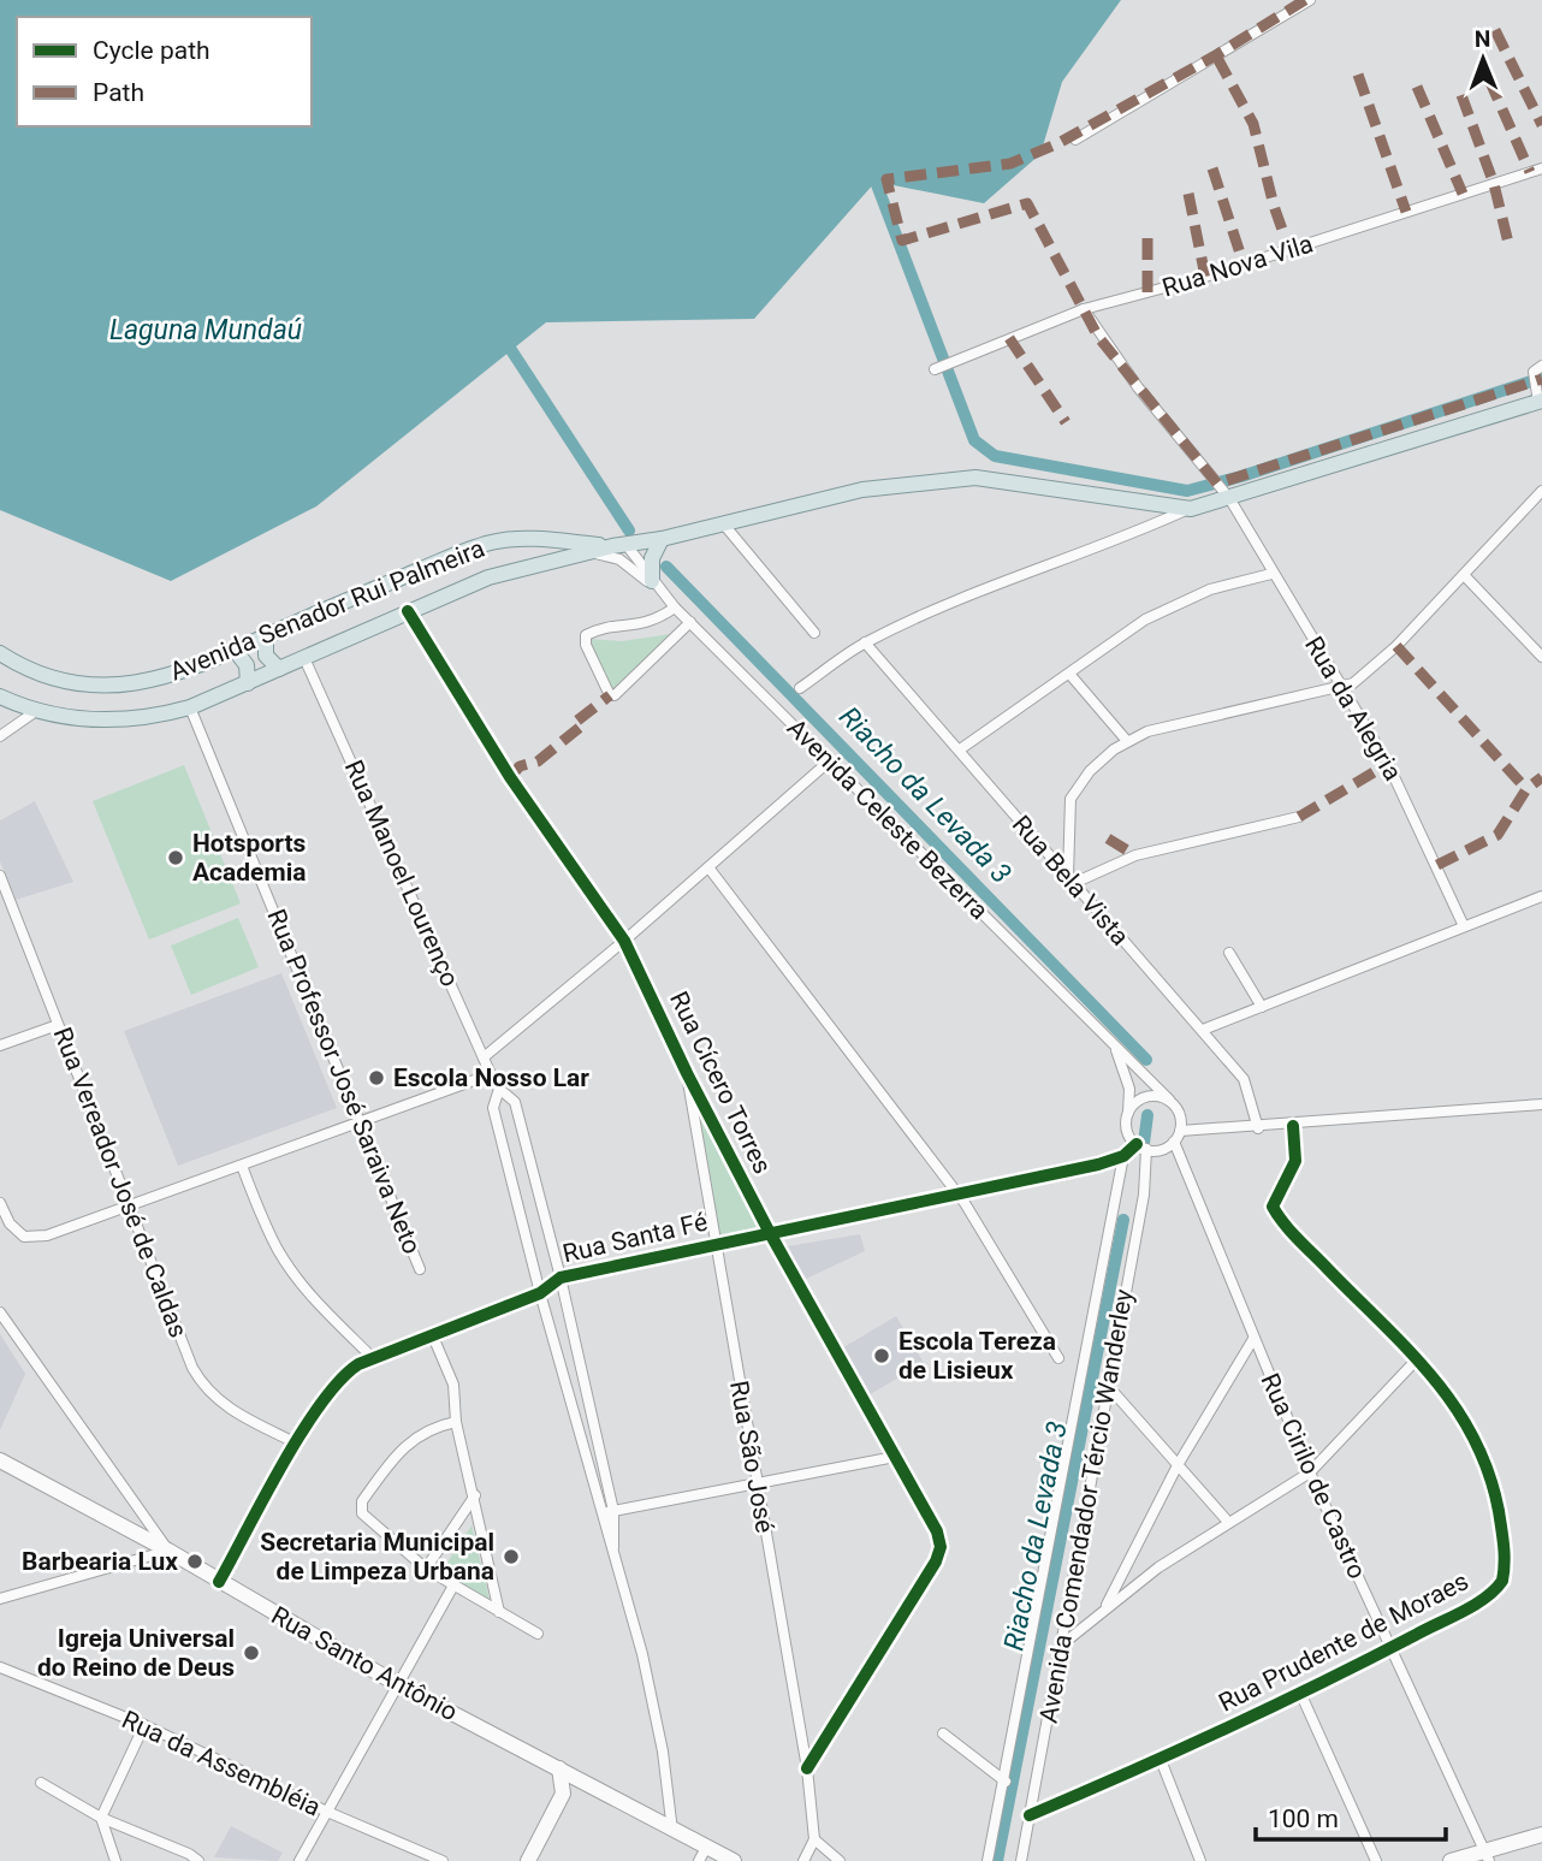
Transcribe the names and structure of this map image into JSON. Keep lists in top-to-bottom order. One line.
{"streets":{"main road":["Avenida Senador Rui Palmeira"],"street":["Rua Nova Vila","Rua da Alegria","Avenida Celeste Bezerra","Rua Manoel Lourenço","Rua Bela Vista","Rua Professor José Saraiva Neto","Rua Cícero Torres","Rua Vereador José de Caldas","Rua Santa Fé","Rua São José","Rua Cirilo de Castro","Avenida Comendador Tércio Wanderley","Rua Prudente de Moraes","Rua Santo Antônio","Rua da Assembléia"]},"crossings":[["Rua Nova Vila","Rua da Alegria"],["Avenida Senador Rui Palmeira","Rua da Alegria"],["Avenida Senador Rui Palmeira","Avenida Celeste Bezerra"],["Avenida Senador Rui Palmeira","Rua Manoel Lourenço"],["Avenida Senador Rui Palmeira","Rua Professor José Saraiva Neto"],["Avenida Senador Rui Palmeira","Rua Cícero Torres"],["Avenida Celeste Bezerra","Rua Cirilo de Castro"],["Avenida Celeste Bezerra","Avenida Comendador Tércio Wanderley"],["Rua Manoel Lourenço","Rua Santa Fé"],["Rua Manoel Lourenço","Rua Santo Antônio"],["Rua Cícero Torres","Rua Santa Fé"],["Rua Cícero Torres","Rua São José"],["Rua Vereador José de Caldas","Rua Santa Fé"],["Rua Santa Fé","Rua São José"],["Rua Santa Fé","Avenida Comendador Tércio Wanderley"],["Rua Santa Fé","Rua Santo Antônio"],["Rua Cirilo de Castro","Avenida Comendador Tércio Wanderley"],["Rua Cirilo de Castro","Rua Prudente de Moraes"],["Avenida Comendador Tércio Wanderley","Rua Prudente de Moraes"]],"water":["Laguna Mundaú","Riacho da Levada 3"],"places":["Hotsports Academia","Escola Nosso Lar","Escola Tereza de Lisieux","Secretaria Municipal de Limpeza Urbana","Barbearia Lux","Igreja Universal do Reino de Deus"],"legend":["Cycle path","Path"],"scale_bar":"100 m","north":"top"}
